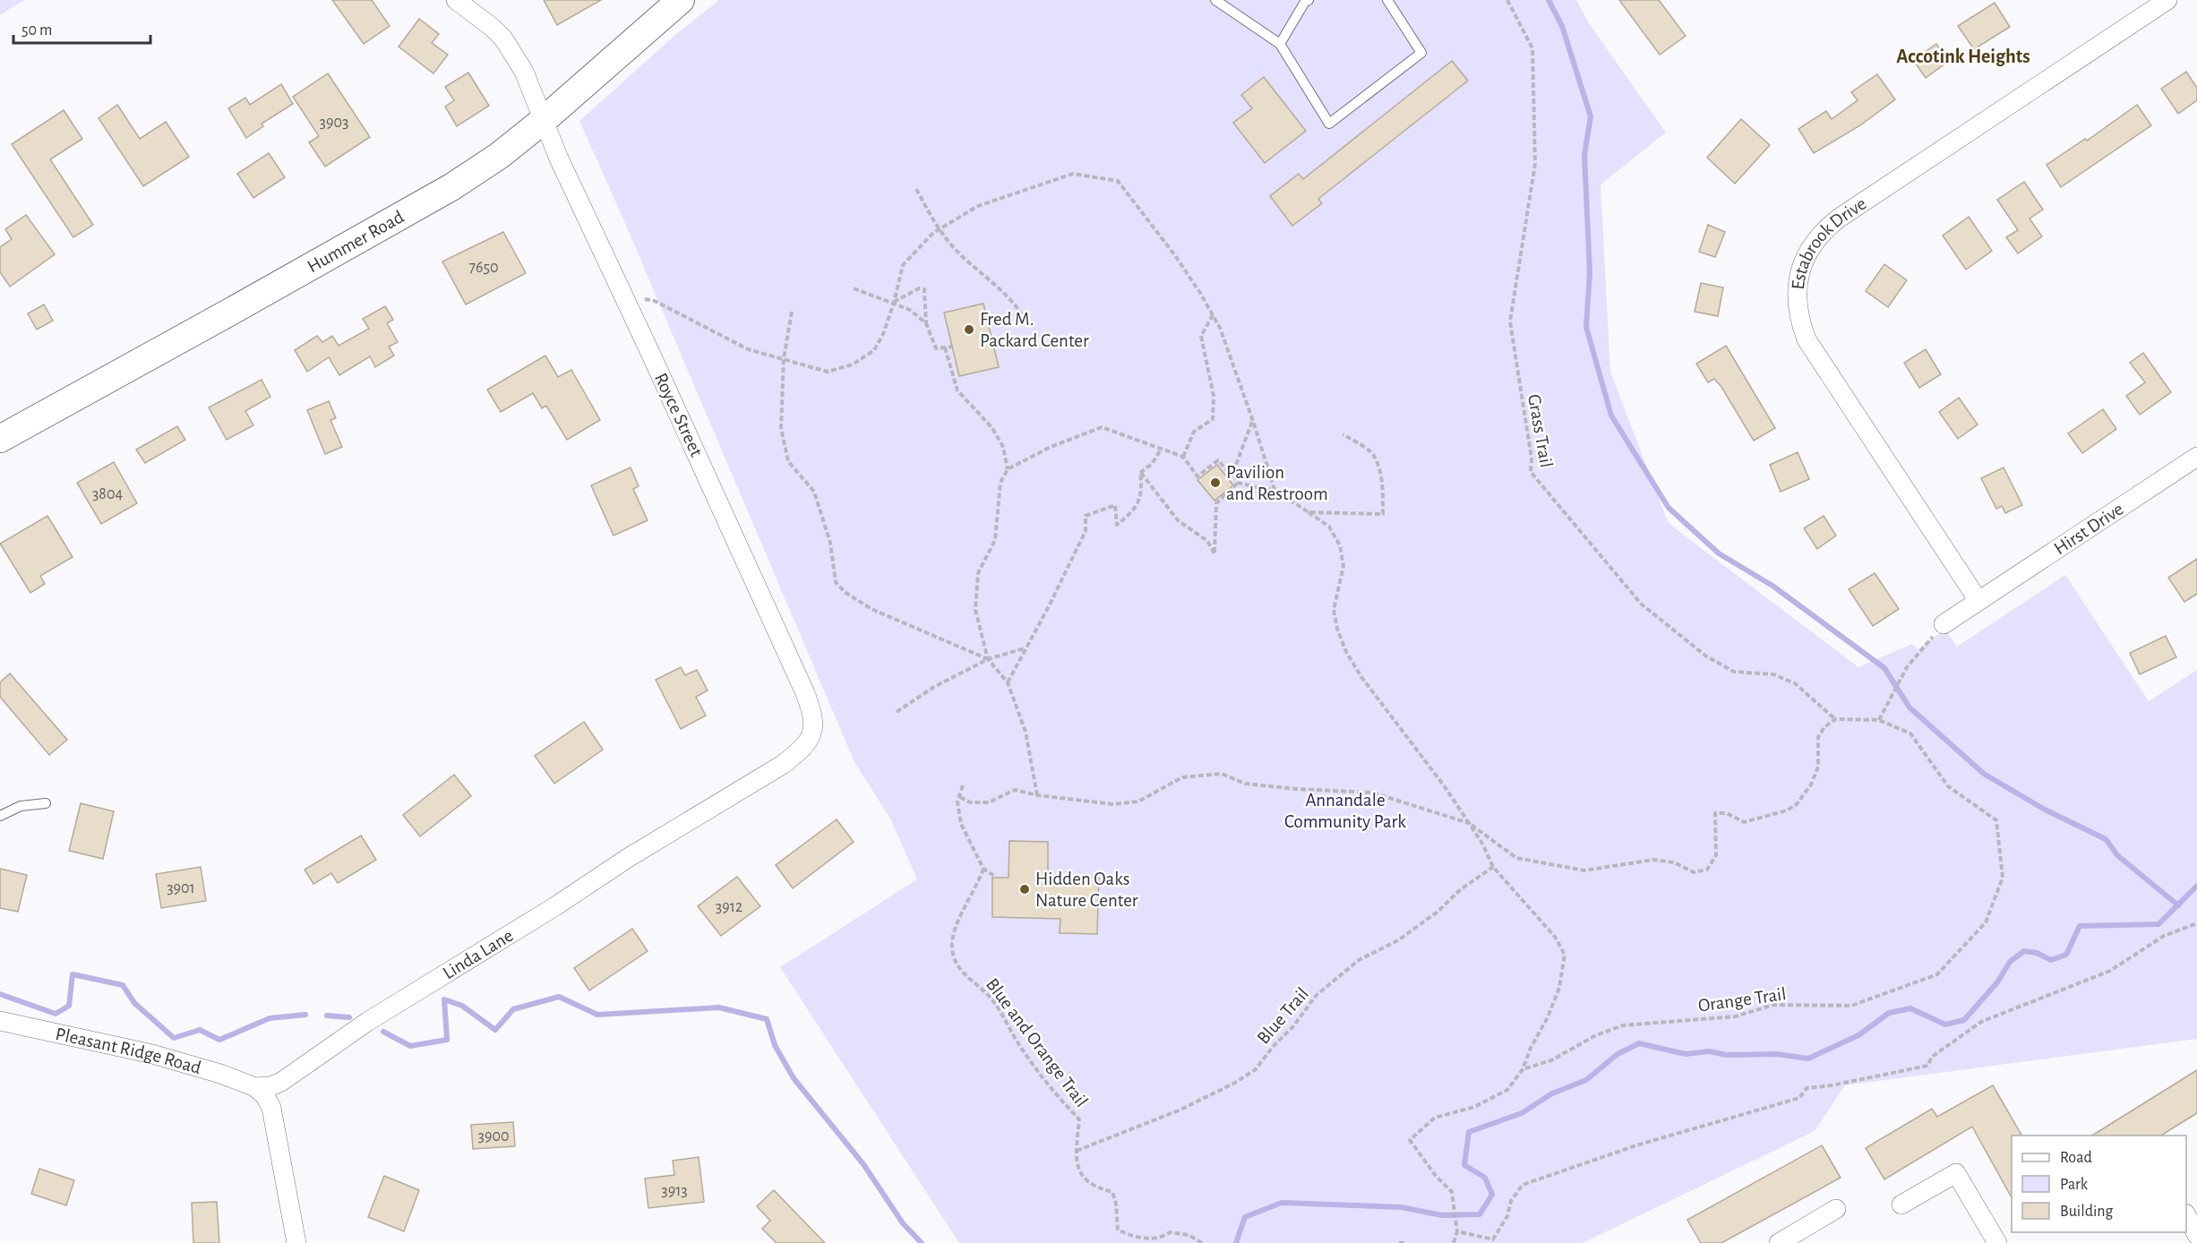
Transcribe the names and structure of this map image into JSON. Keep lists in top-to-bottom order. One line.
{"streets":{"main road":["Hummer Road"],"street":["Estabrook Drive","Royce Street","Hirst Drive","Linda Lane","Pleasant Ridge Road"],"path":["Grass Trail","Orange Trail","Blue Trail","Blue and Orange Trail"]},"crossings":[["Hummer Road","Royce Street"],["Estabrook Drive","Hirst Drive"],["Royce Street","Linda Lane"],["Linda Lane","Pleasant Ridge Road"],["Blue Trail","Blue and Orange Trail"]],"districts":["Accotink Heights"],"parks":["Annandale Community Park"],"places":["Fred M. Packard Center","Pavilion and Restroom","Hidden Oaks Nature Center"],"house_numbers":["3903","7650","3804","3901","3912","3900","3913"],"legend":["Road","Park","Building"],"scale_bar":"50 m"}
